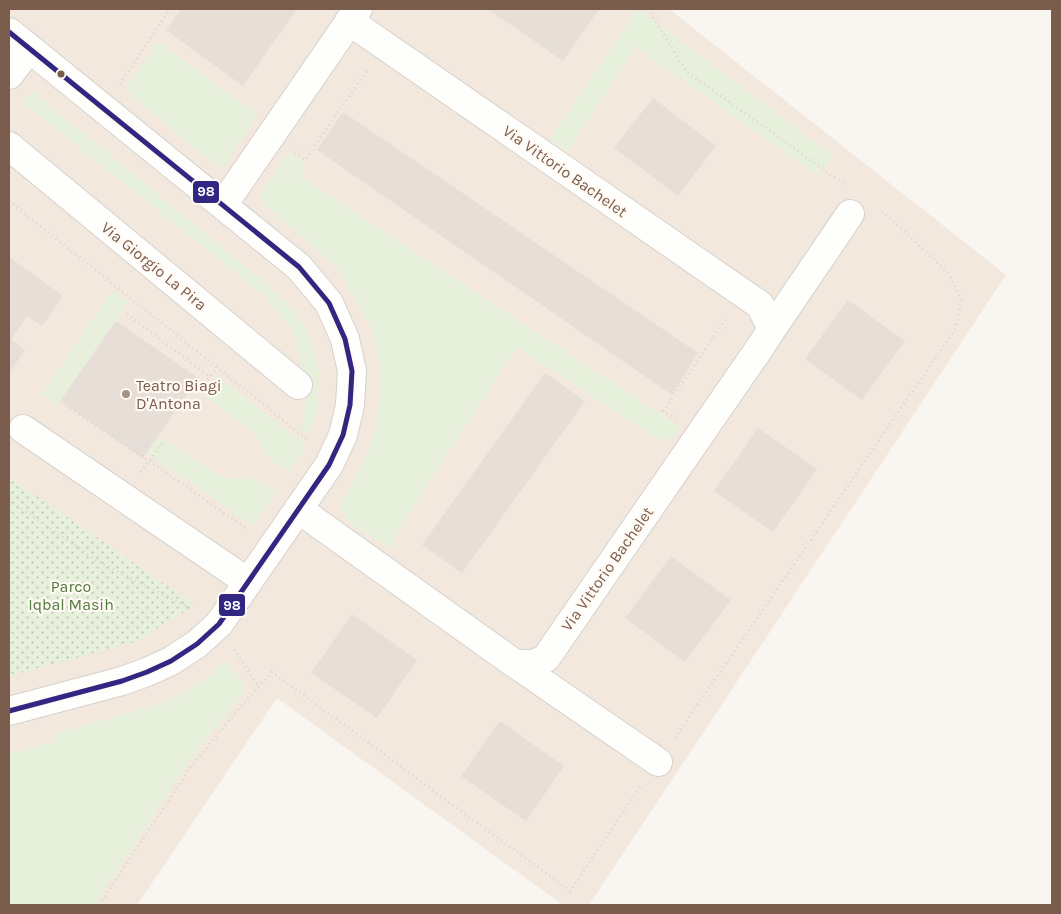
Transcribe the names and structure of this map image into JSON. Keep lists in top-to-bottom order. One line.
{"streets":{"street":["Via Vittorio Bachelet","Via Giorgio La Pira"]},"parks":["Parco Iqbal Masih"],"places":["Teatro Biagi D'Antona"],"lines":["transit line 98"]}
